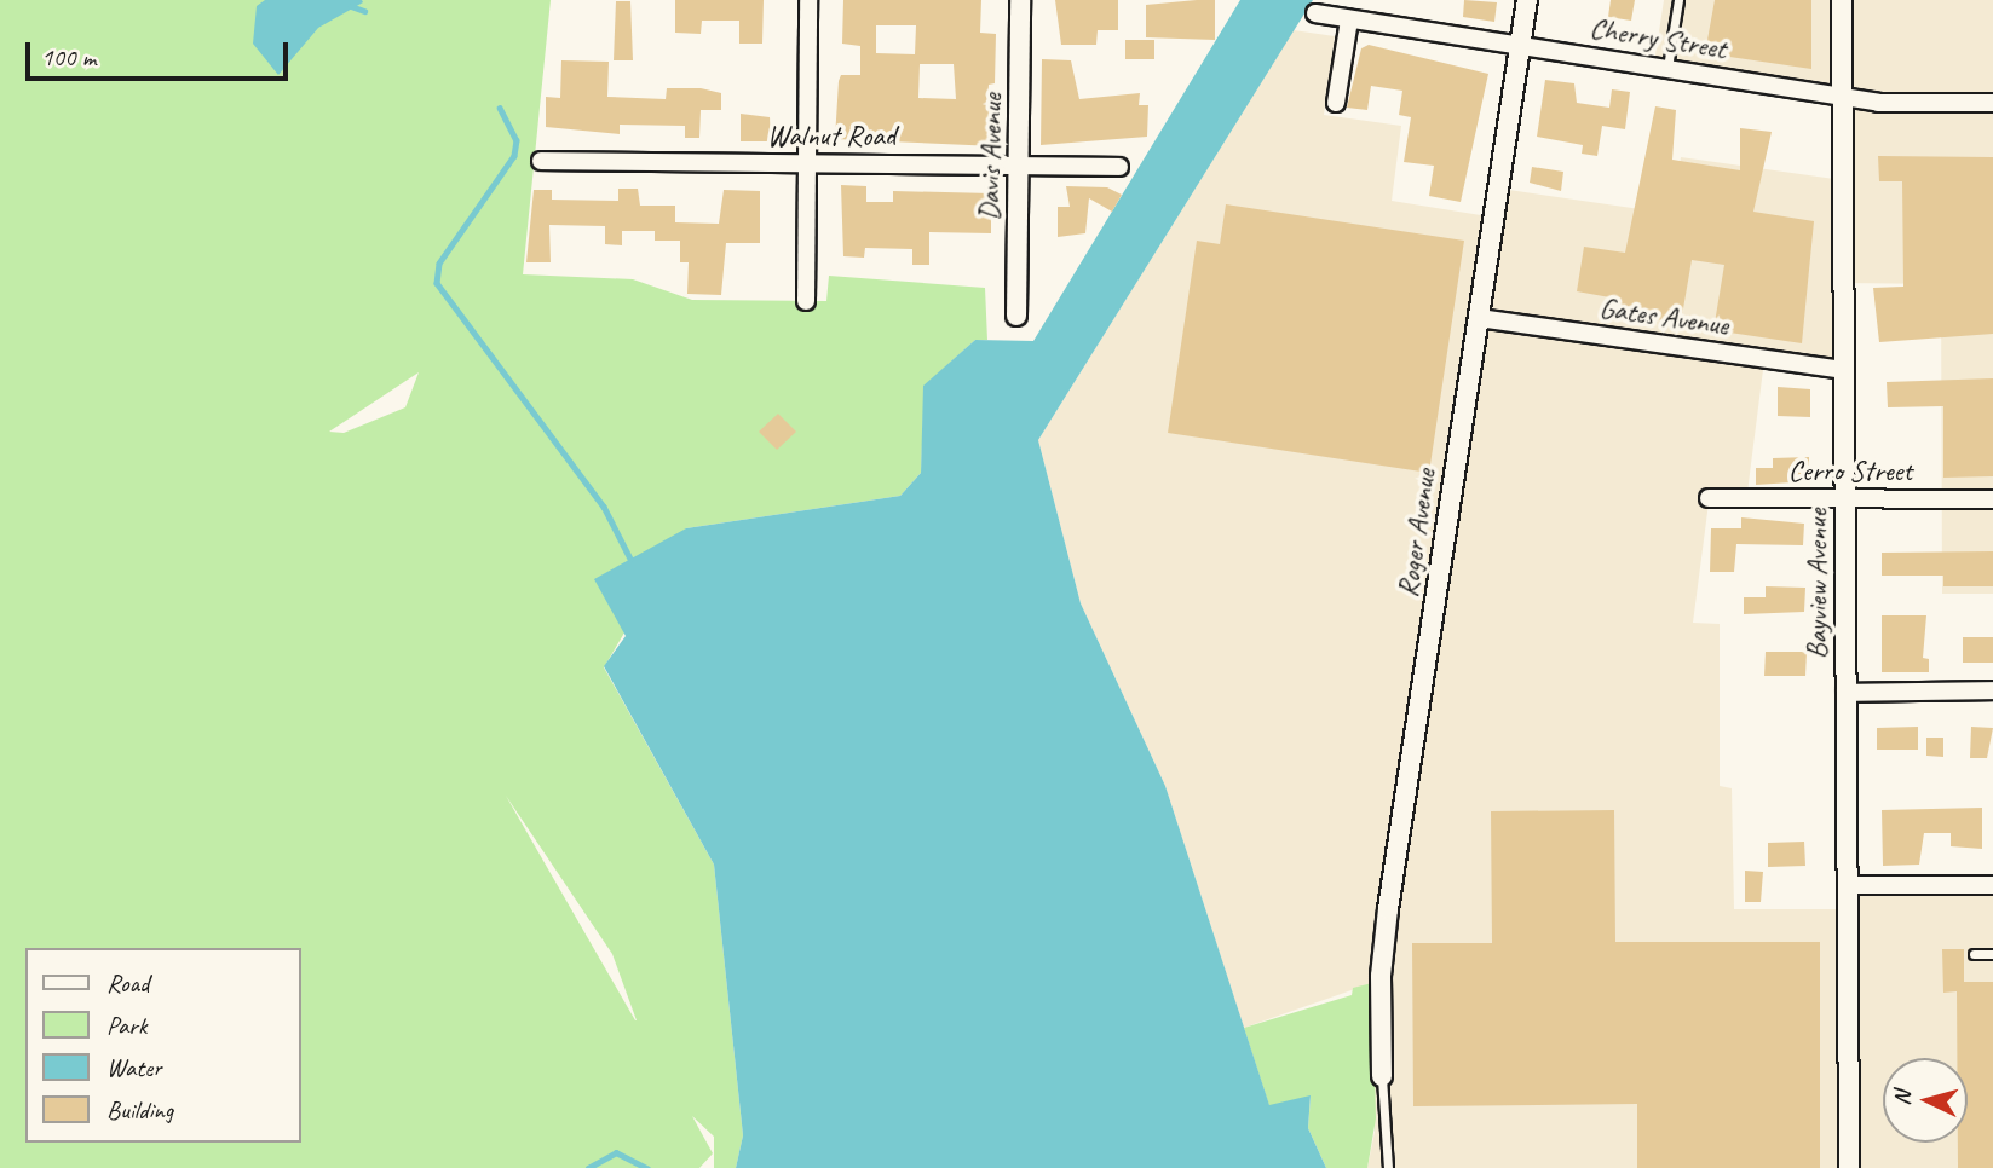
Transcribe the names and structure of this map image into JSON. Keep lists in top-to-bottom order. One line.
{"streets":{"street":["Cherry Street","Walnut Road","Davis Avenue","Gates Avenue","Cerro Street","Roger Avenue","Bayview Avenue"]},"crossings":[["Cherry Street","Roger Avenue"],["Cherry Street","Bayview Avenue"],["Walnut Road","Davis Avenue"],["Gates Avenue","Roger Avenue"],["Gates Avenue","Bayview Avenue"],["Cerro Street","Bayview Avenue"]],"legend":["Road","Park","Water","Building"],"scale_bar":"100 m","north":"left"}
